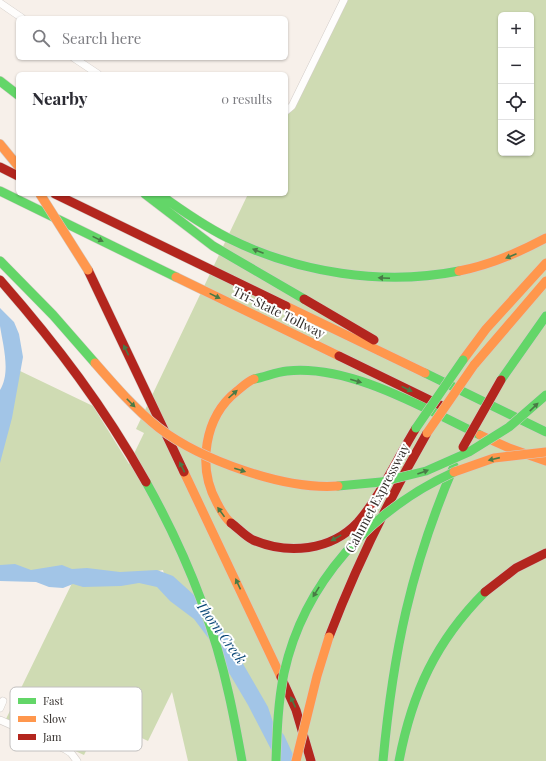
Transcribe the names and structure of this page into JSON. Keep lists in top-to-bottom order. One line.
{"streets":{"highway":["Tri-State Tollway","Calumet Expressway"]},"water":["Thorn Creek"],"legend":["Fast","Slow","Jam"],"page":{"map_buttons":["+","−"],"search":"Search here","heading":["Nearby","0 results"]}}
